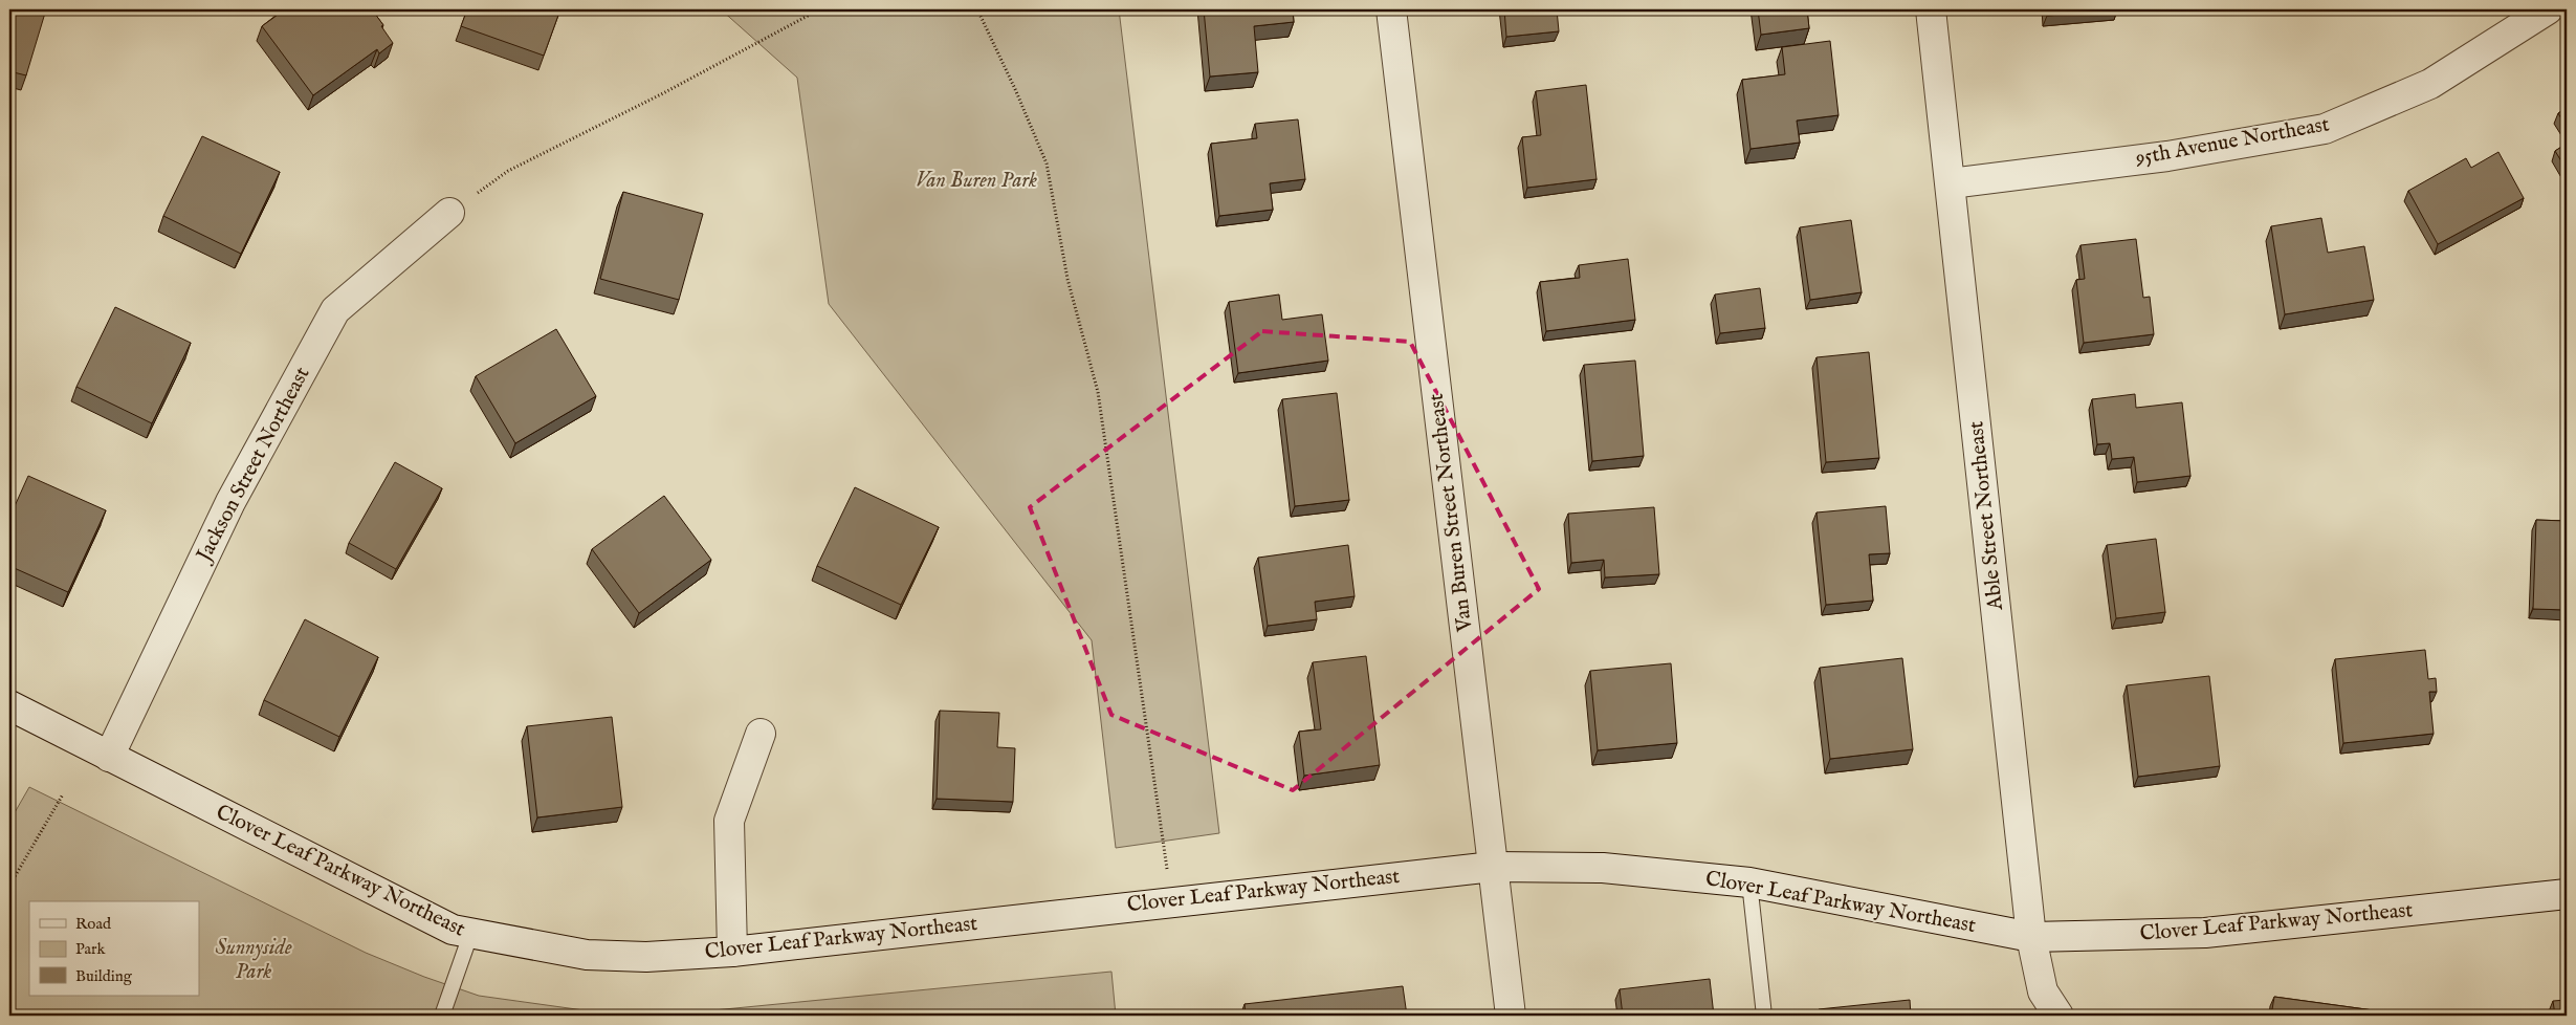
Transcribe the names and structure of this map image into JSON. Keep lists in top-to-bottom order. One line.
{"streets":{"street":["95th Avenue Northeast","Jackson Street Northeast","Van Buren Street Northeast","Able Street Northeast","Clover Leaf Parkway Northeast"]},"crossings":[["95th Avenue Northeast","Able Street Northeast"],["Jackson Street Northeast","Clover Leaf Parkway Northeast"],["Van Buren Street Northeast","Clover Leaf Parkway Northeast"],["Able Street Northeast","Clover Leaf Parkway Northeast"]],"parks":["Van Buren Park","Sunnyside Park"],"legend":["Road","Park","Building"]}
